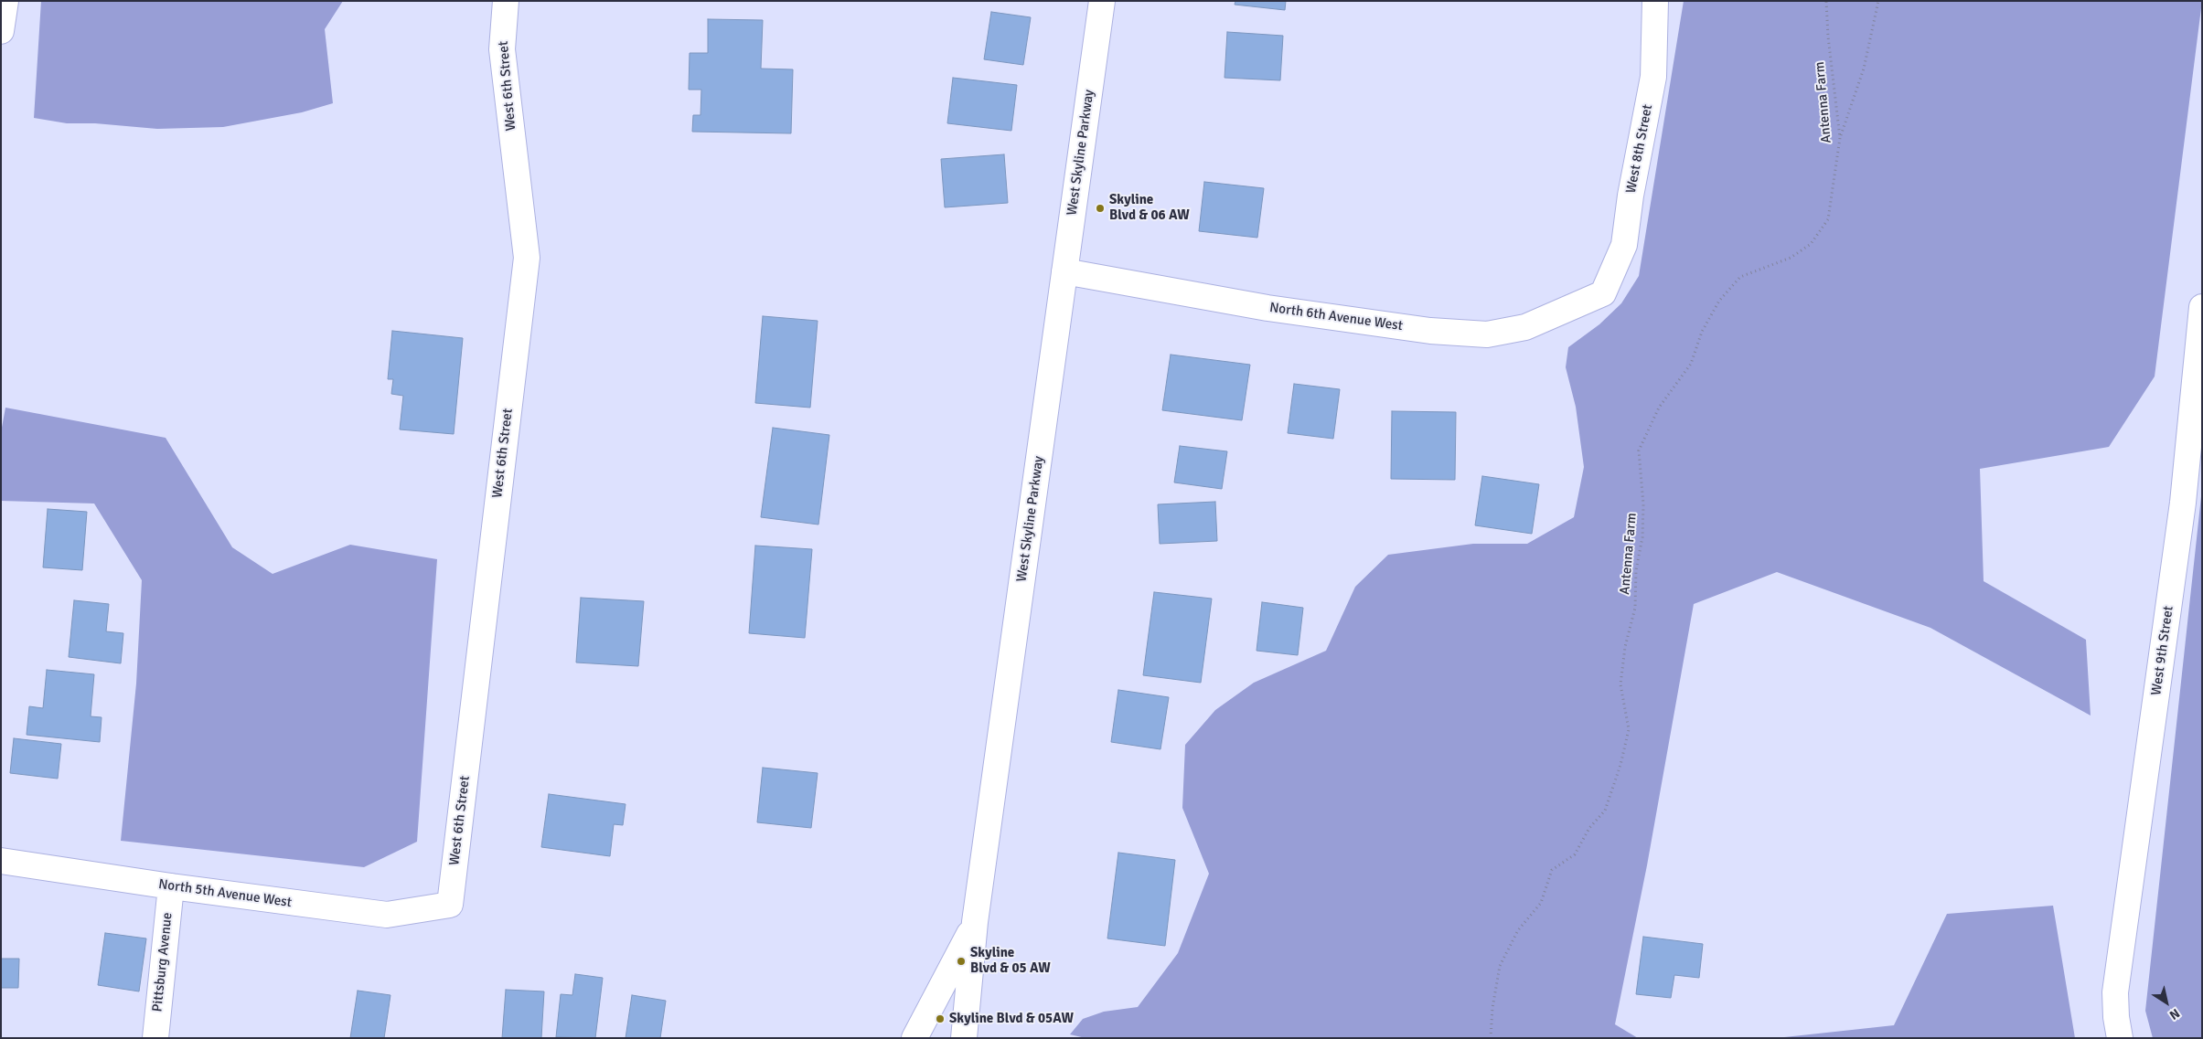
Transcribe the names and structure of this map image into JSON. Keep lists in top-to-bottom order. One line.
{"streets":{"street":["West 6th Street","West 8th Street","West Skyline Parkway","North 6th Avenue West","West 9th Street","North 5th Avenue West","Pittsburg Avenue"],"path":["Antenna Farm"]},"crossings":[["West 6th Street","North 5th Avenue West"],["West 8th Street","North 6th Avenue West"],["West Skyline Parkway","North 6th Avenue West"],["North 5th Avenue West","Pittsburg Avenue"]],"places":["Skyline Blvd & 06 AW","Skyline Blvd & 05 AW","Skyline Blvd & 05AW"],"north":"bottom right"}
